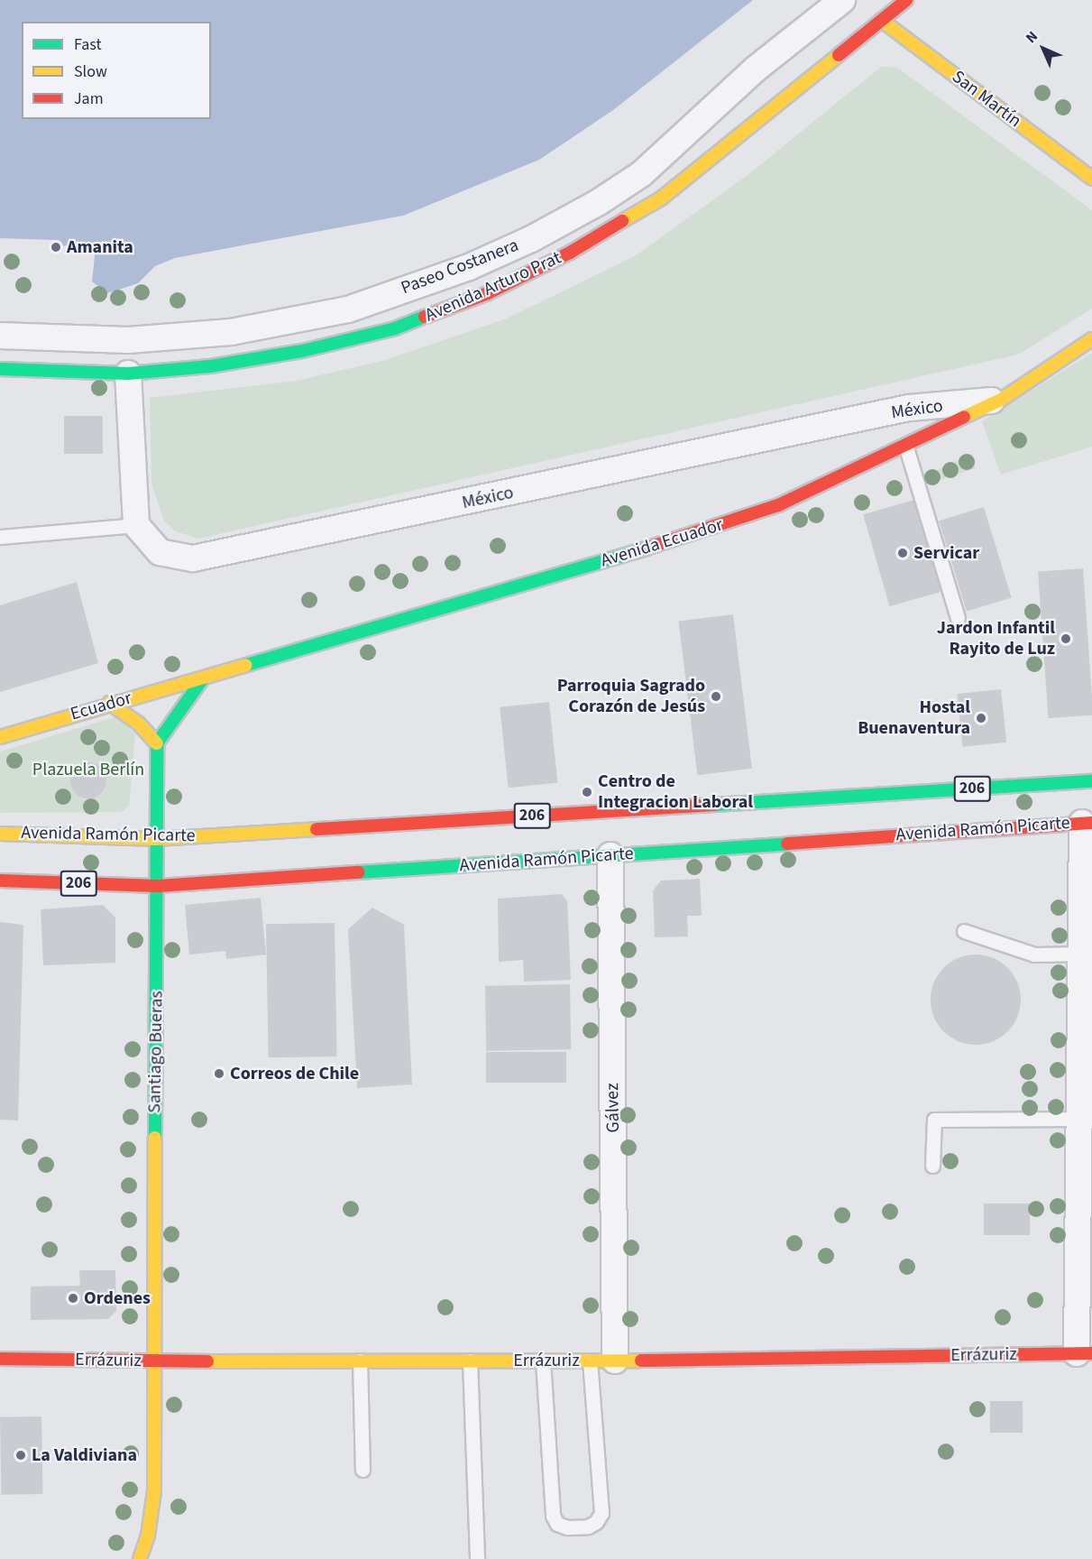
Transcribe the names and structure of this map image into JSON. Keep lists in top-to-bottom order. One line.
{"streets":{"main road":["San Martín","Avenida Arturo Prat","Avenida Ecuador","Ecuador","206","Avenida Ramón Picarte","Santiago Bueras","Errázuriz"],"street":["Paseo Costanera","México","Gálvez"]},"crossings":[["San Martín","Avenida Arturo Prat"],["México","Avenida Ecuador"],["Avenida Ecuador","Ecuador"],["Avenida Ramón Picarte","Santiago Bueras"],["Avenida Ramón Picarte","Gálvez"],["Santiago Bueras","Errázuriz"],["Gálvez","Errázuriz"]],"parks":["Plazuela Berlín"],"places":["Amanita","Servicar","Jardon Infantil Rayito de Luz","Parroquia Sagrado Corazón de Jesús","Hostal Buenaventura","Centro de Integracion Laboral","Correos de Chile","Ordenes","La Valdiviana"],"legend":["Fast","Slow","Jam"],"north":"top left"}
